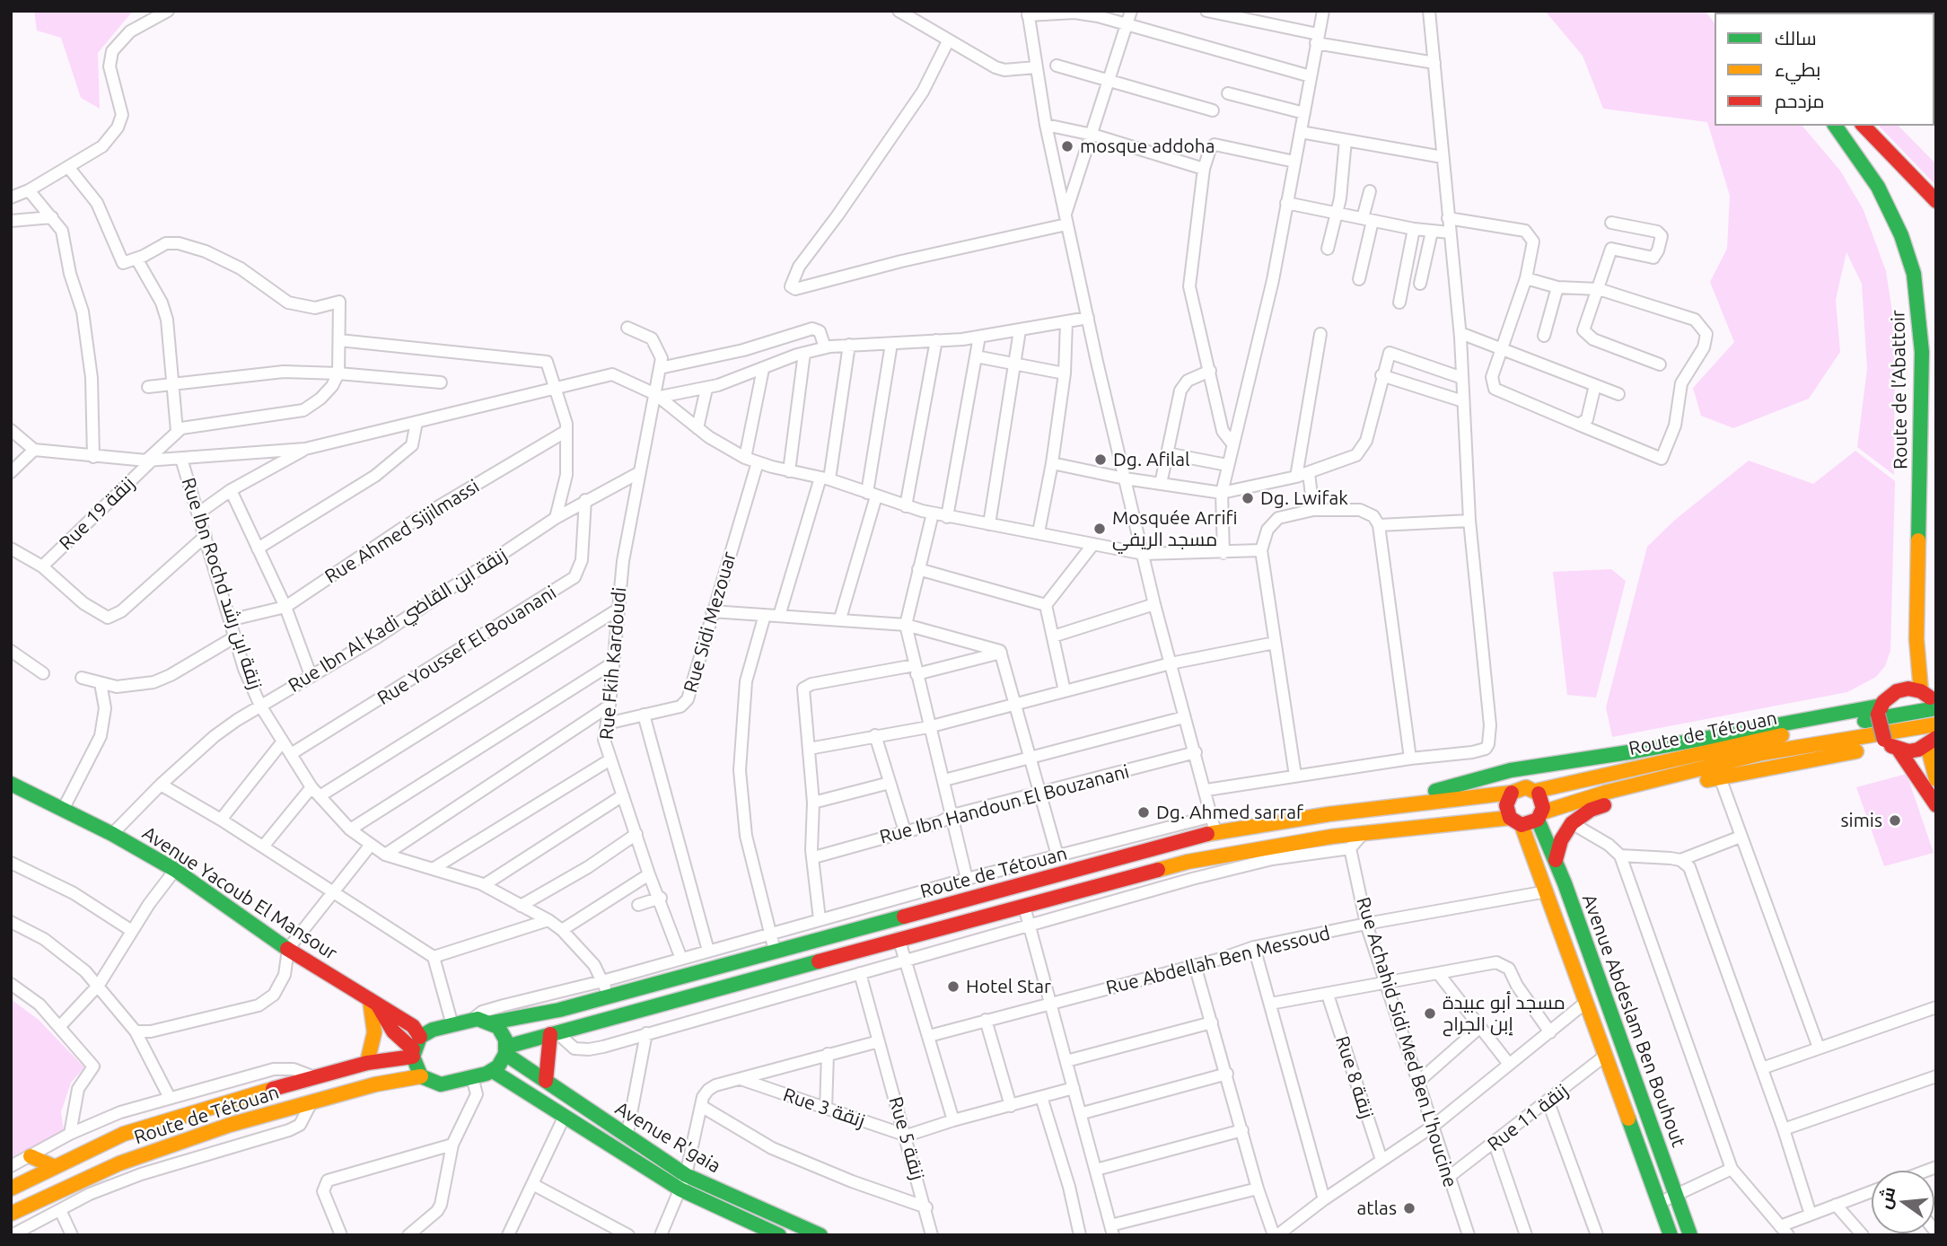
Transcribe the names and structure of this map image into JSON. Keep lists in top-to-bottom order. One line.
{"streets":{"main road":["Route de l’Abattoir","Route de Tétouan","Avenue Yacoub El Mansour","Avenue Abdeslam Ben Bouhout","Avenue R'gaia"],"street":["Rue 19 زنقة","Rue Ahmed Sijilmassi","Rue Ibn Rochd زنقة ابن رشد","Rue Ibn Al Kadi زنقة ابن القاضي","Rue Sidi Mezouar","Rue Youssef El Bouanani","Rue Fkih Kardoudi","Rue Ibn Handoun El Bouzanani","Rue Abdellah Ben Messoud","Rue Achahid Sidi Med Ben L'houcine","Rue 8 زنقة","Rue 3 زنقة","Rue 11 زنقة","Rue 5 زنقة"]},"crossings":[["Route de l’Abattoir","Route de Tétouan"],["Rue 19 زنقة","Rue Ibn Rochd زنقة ابن رشد"],["Rue Ahmed Sijilmassi","Rue Ibn Rochd زنقة ابن رشد"],["Rue Ibn Rochd زنقة ابن رشد","Rue Ibn Al Kadi زنقة ابن القاضي"],["Rue Ibn Rochd زنقة ابن رشد","Rue Youssef El Bouanani"],["Rue Ibn Rochd زنقة ابن رشد","Route de Tétouan"],["Rue Ibn Al Kadi زنقة ابن القاضي","Rue Youssef El Bouanani"],["Rue Ibn Al Kadi زنقة ابن القاضي","Rue Fkih Kardoudi"],["Rue Ibn Al Kadi زنقة ابن القاضي","Avenue Yacoub El Mansour"],["Rue Sidi Mezouar","Rue Fkih Kardoudi"],["Route de Tétouan","Avenue Yacoub El Mansour"],["Route de Tétouan","Avenue Abdeslam Ben Bouhout"],["Route de Tétouan","Avenue R'gaia"],["Avenue Yacoub El Mansour","Avenue R'gaia"],["Rue Abdellah Ben Messoud","Avenue Abdeslam Ben Bouhout"],["Rue Abdellah Ben Messoud","Rue Achahid Sidi Med Ben L'houcine"],["Avenue Abdeslam Ben Bouhout","Rue 11 زنقة"],["Rue Achahid Sidi Med Ben L'houcine","Rue 11 زنقة"],["Rue 3 زنقة","Rue 5 زنقة"]],"places":["mosque addoha","Dg. Afilal","Dg. Lwifak","Mosquée Arrifi مسجد الريفي","Dg. Ahmed sarraf","simis","Hotel Star","مسجد أبو عبيدة إبن الجراح","atlas"],"legend":["سالك","بطيء","مزدحم"],"north":"left"}
